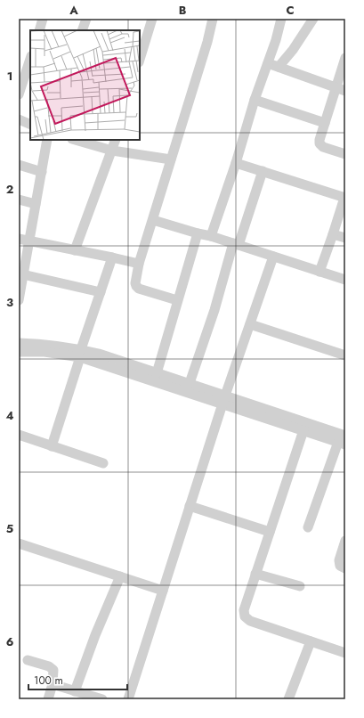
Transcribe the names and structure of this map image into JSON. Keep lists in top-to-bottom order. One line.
{"scale_bar":"100 m","grid":{"columns":["A","B","C"],"rows":["1","2","3","4","5","6"]}}
